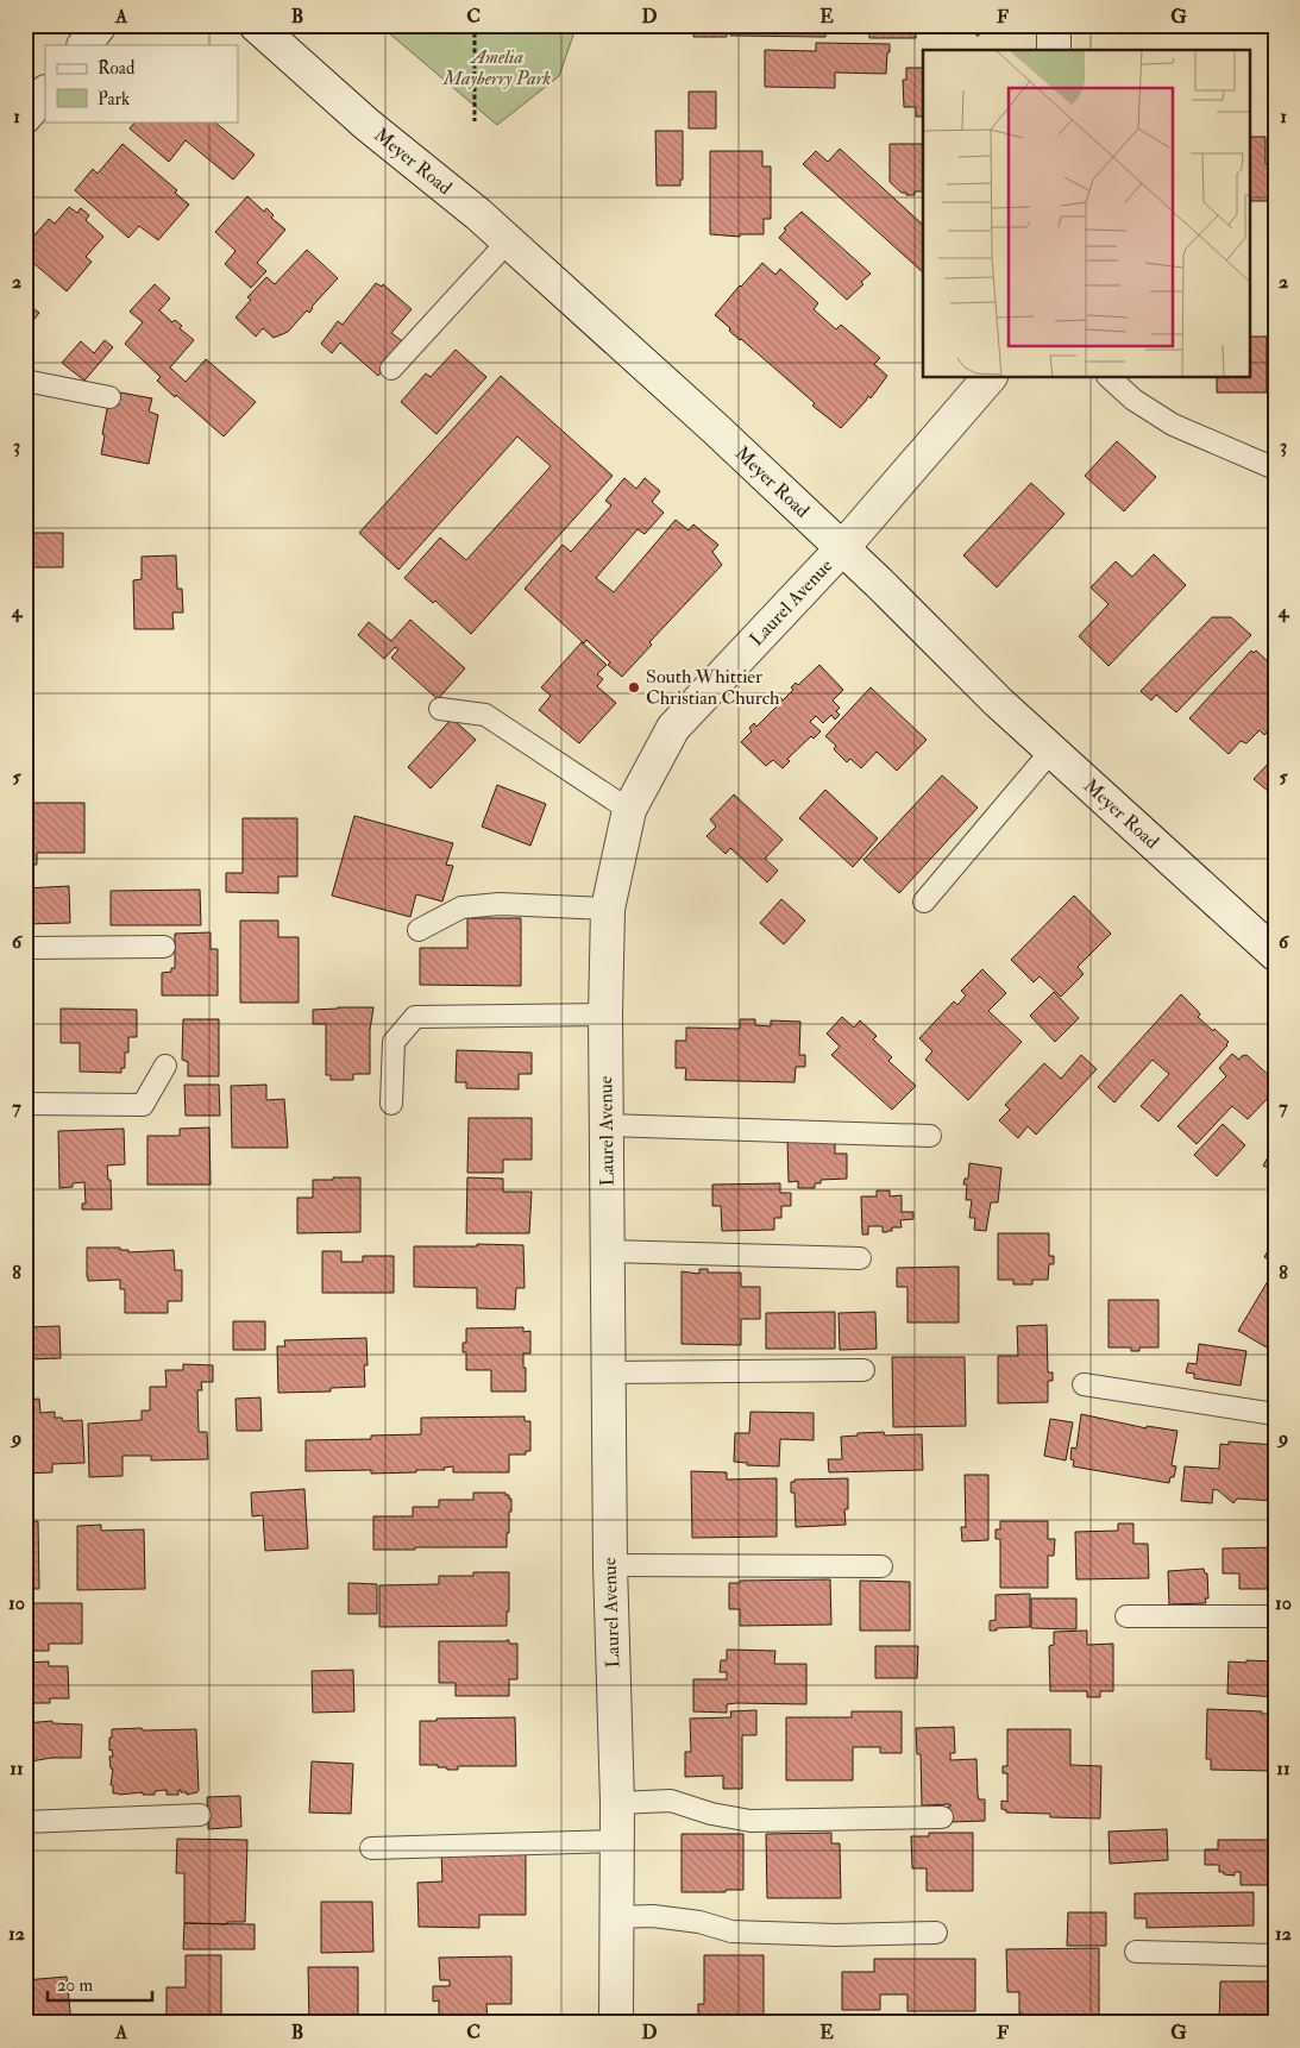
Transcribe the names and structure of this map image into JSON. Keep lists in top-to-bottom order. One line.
{"streets":{"street":["Meyer Road","Laurel Avenue"]},"crossings":[["Meyer Road","Laurel Avenue"]],"parks":["Amelia Mayberry Park"],"places":["South Whittier Christian Church"],"legend":["Road","Park"],"scale_bar":"20 m","grid":{"columns":["A","B","C","D","E","F","G"],"rows":["1","2","3","4","5","6","7","8","9","10","11","12"]}}
